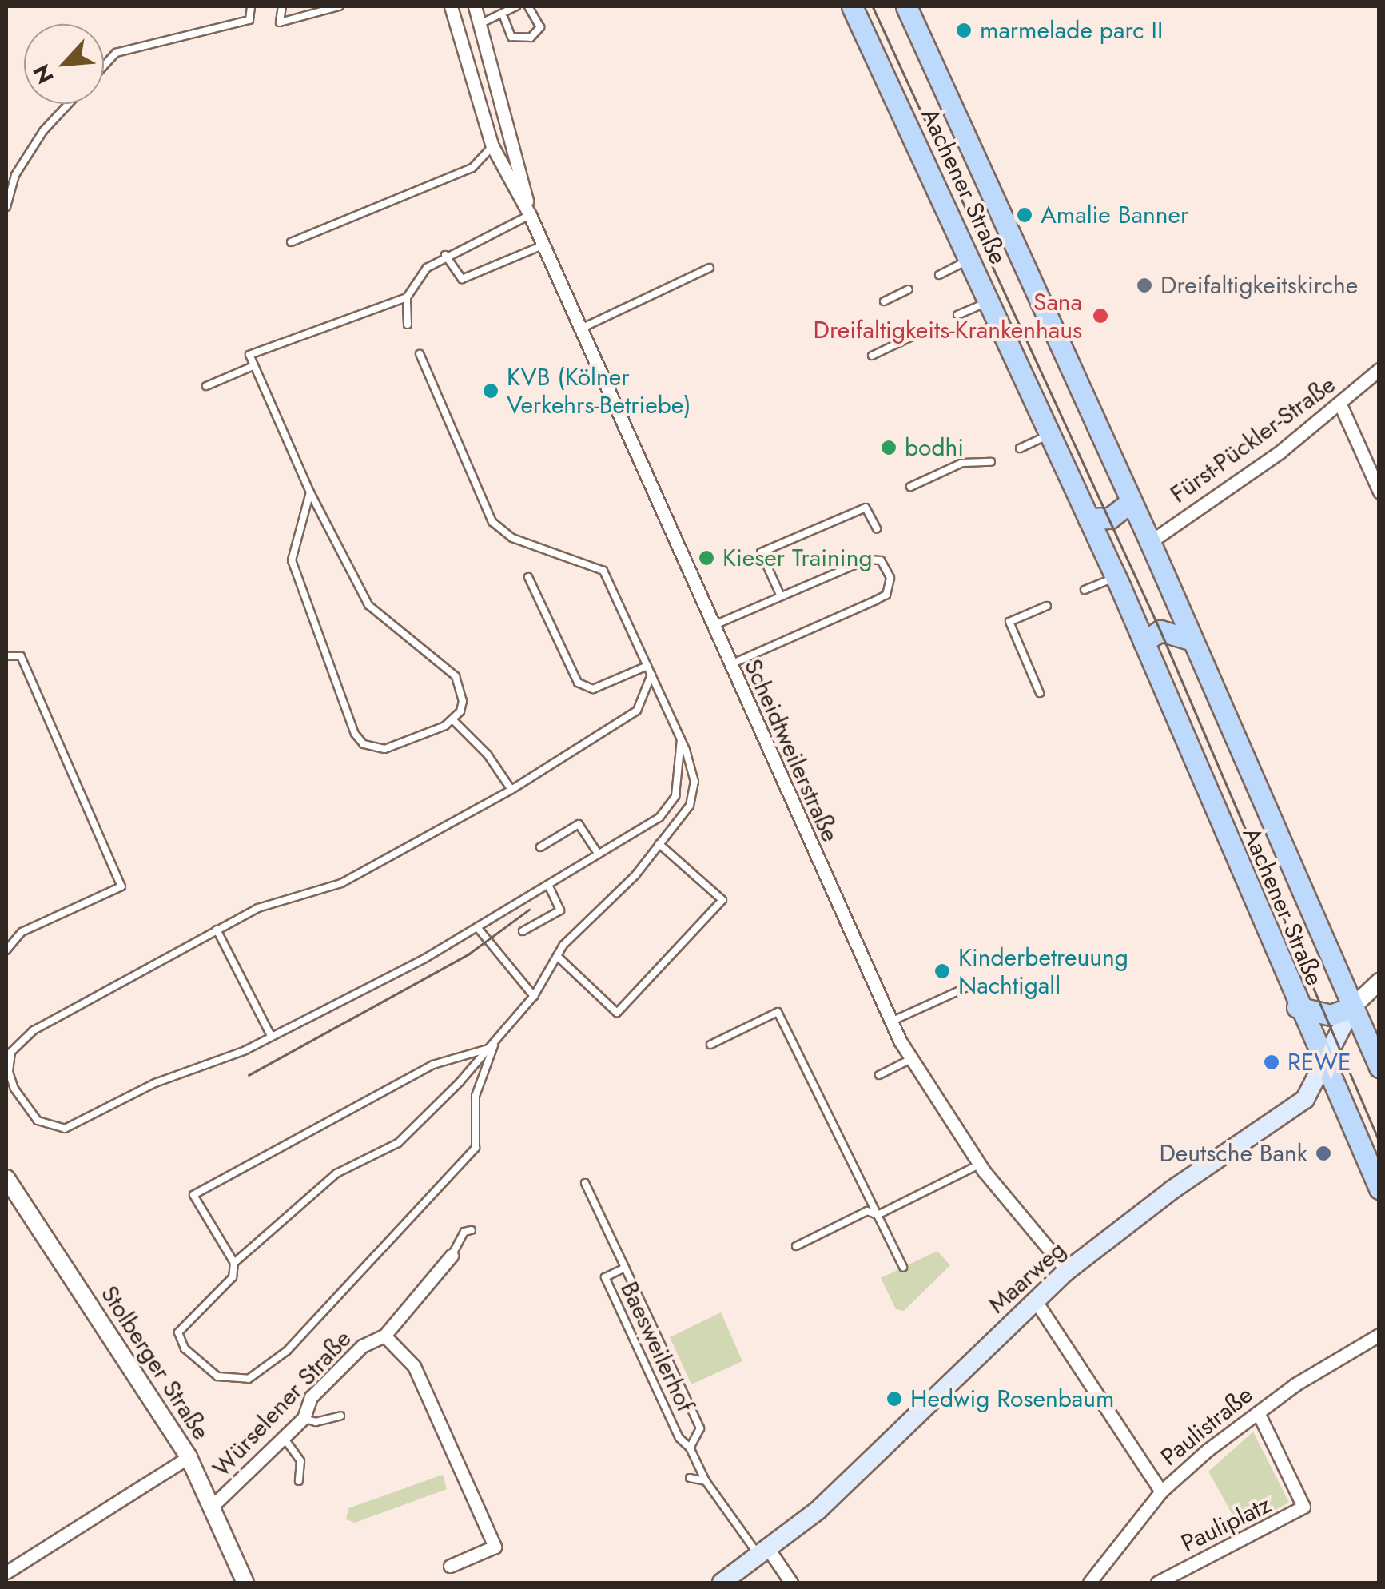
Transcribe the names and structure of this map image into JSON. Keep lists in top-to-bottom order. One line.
{"streets":{"main road":["Aachener Straße","Maarweg"],"street":["Fürst-Pückler-Straße","Scheidtweilerstraße","Stolberger Straße","Würselener Straße","Paulistraße","Pauliplatz"],"lane":["Baesweilerhof"]},"crossings":[["Aachener Straße","Fürst-Pückler-Straße"],["Aachener Straße","Maarweg"],["Scheidtweilerstraße","Maarweg"],["Maarweg","Baesweilerhof"],["Stolberger Straße","Würselener Straße"],["Paulistraße","Pauliplatz"]],"places":["marmelade parc II","Amalie Banner","Dreifaltigkeitskirche","Sana Dreifaltigkeits-Krankenhaus","KVB (Kölner Verkehrs-Betriebe)","bodhi","Kieser Training","Kinderbetreuung Nachtigall","REWE","Deutsche Bank","Hedwig Rosenbaum"],"north":"bottom left"}
